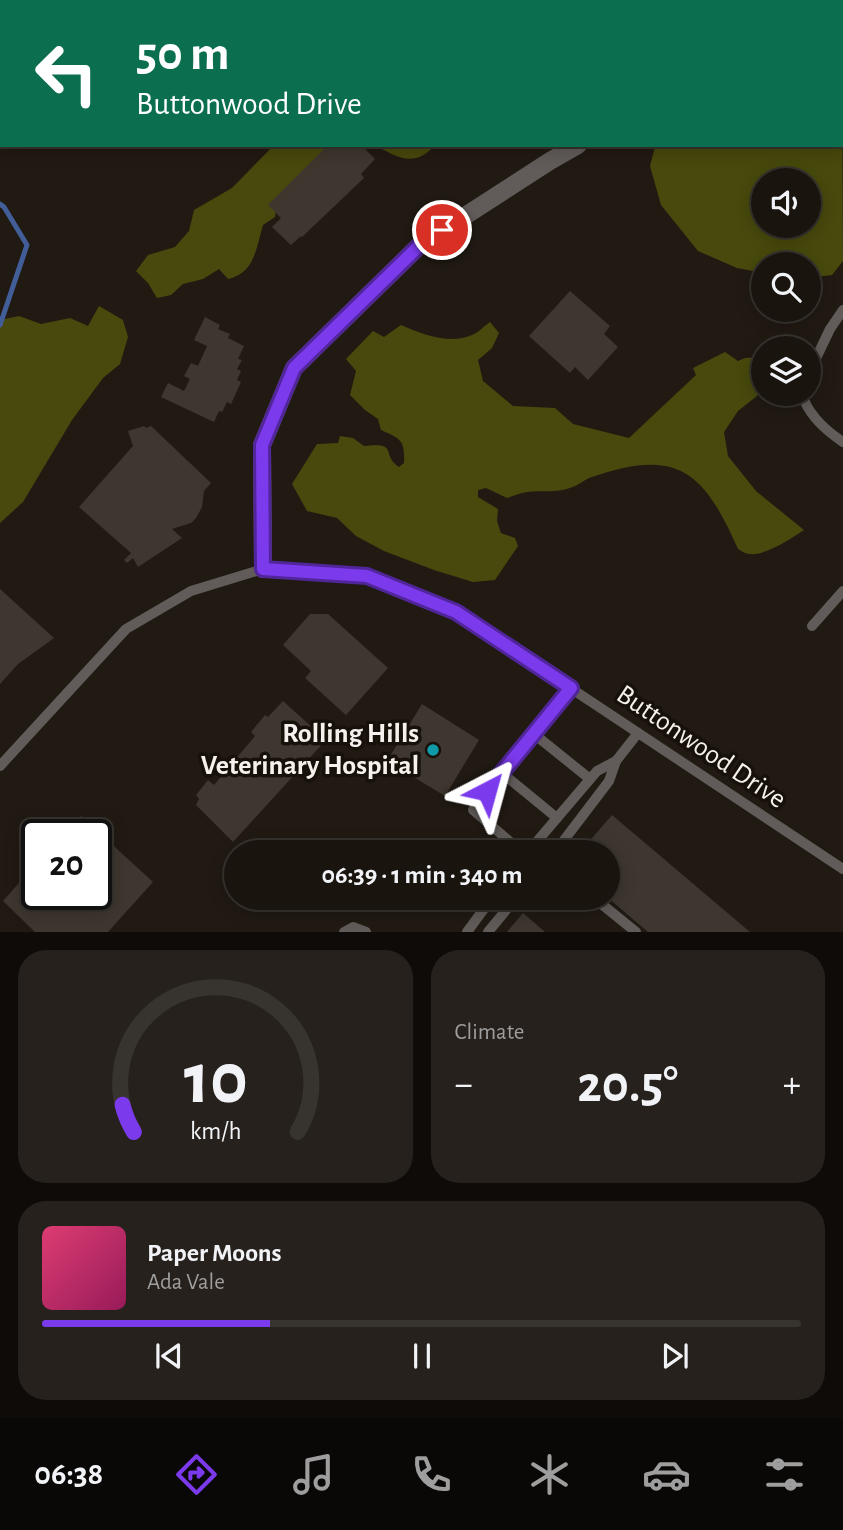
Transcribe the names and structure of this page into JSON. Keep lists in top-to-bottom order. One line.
{"streets":{"lane":["Buttonwood Drive"]},"places":["Rolling Hills Veterinary Hospital"],"page":{"turn":["50 m","Buttonwood Drive"],"limit":"20","trip":"06:39 · 1 min · 340 m","tile":"Climate","heat":["−","20.5°","+"],"song":["Paper Moons","Ada Vale"],"tabs":"06:38","gauge":["10","km/h"]}}
